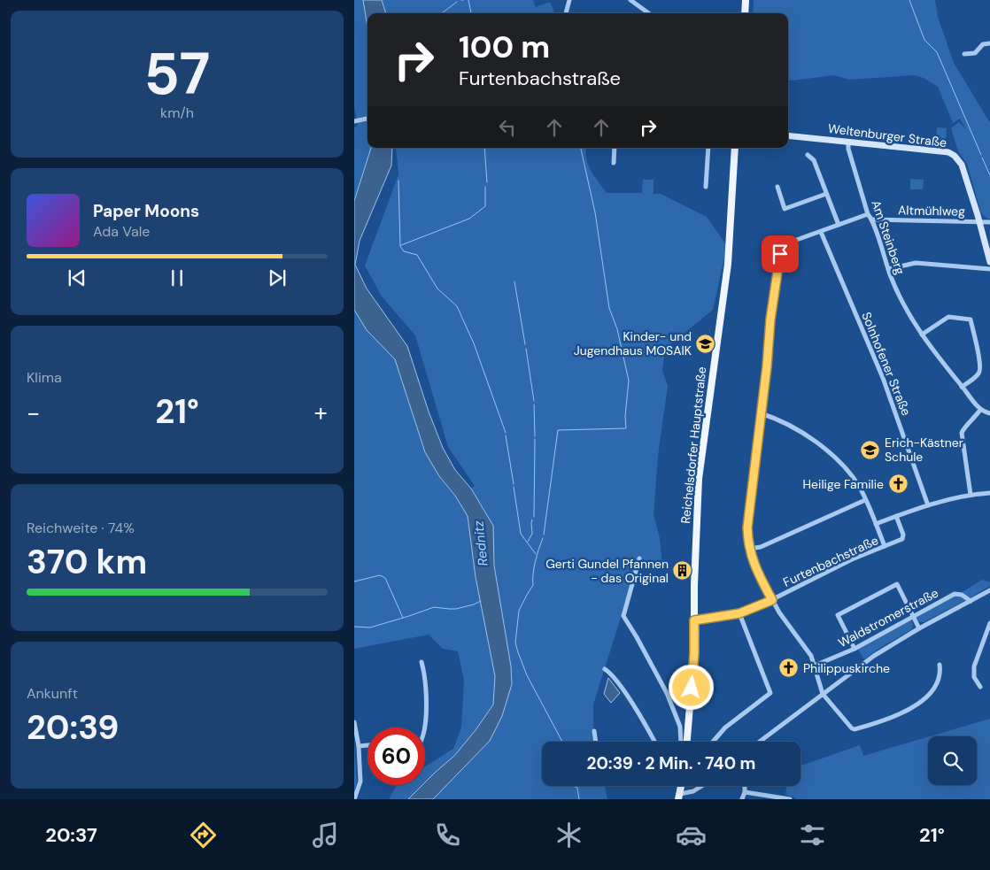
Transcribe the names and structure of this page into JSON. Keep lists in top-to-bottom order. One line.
{"streets":{"main road":["Reichelsdorfer Hauptstraße"],"street":["Weltenburger Straße","Altmühlweg","Am Steinberg","Solnhofener Straße","Furtenbachstraße","Waldstromerstraße"]},"crossings":[["Weltenburger Straße","Altmühlweg"],["Weltenburger Straße","Am Steinberg"],["Altmühlweg","Am Steinberg"],["Reichelsdorfer Hauptstraße","Furtenbachstraße"]],"water":["Rednitz"],"places":{"school or university":["Kinder- und Jugendhaus MOSAIK","Erich-Kästner Schule"],"church":["Heilige Familie","Philippuskirche"],"building":["Gerti Gundel Pfannen - das Original"]},"page":{"tile":[["57","km/h"],"Klima",["Reichweite · 74%","370 km"],["Ankunft","20:39"]],"turn":["100 m","Furtenbachstraße"],"song":["Paper Moons","Ada Vale"],"heat":["−","21°","+"],"limit":"60","trip":"20:39 · 2 Min. · 740 m","tabs":["20:37","21°"]}}
